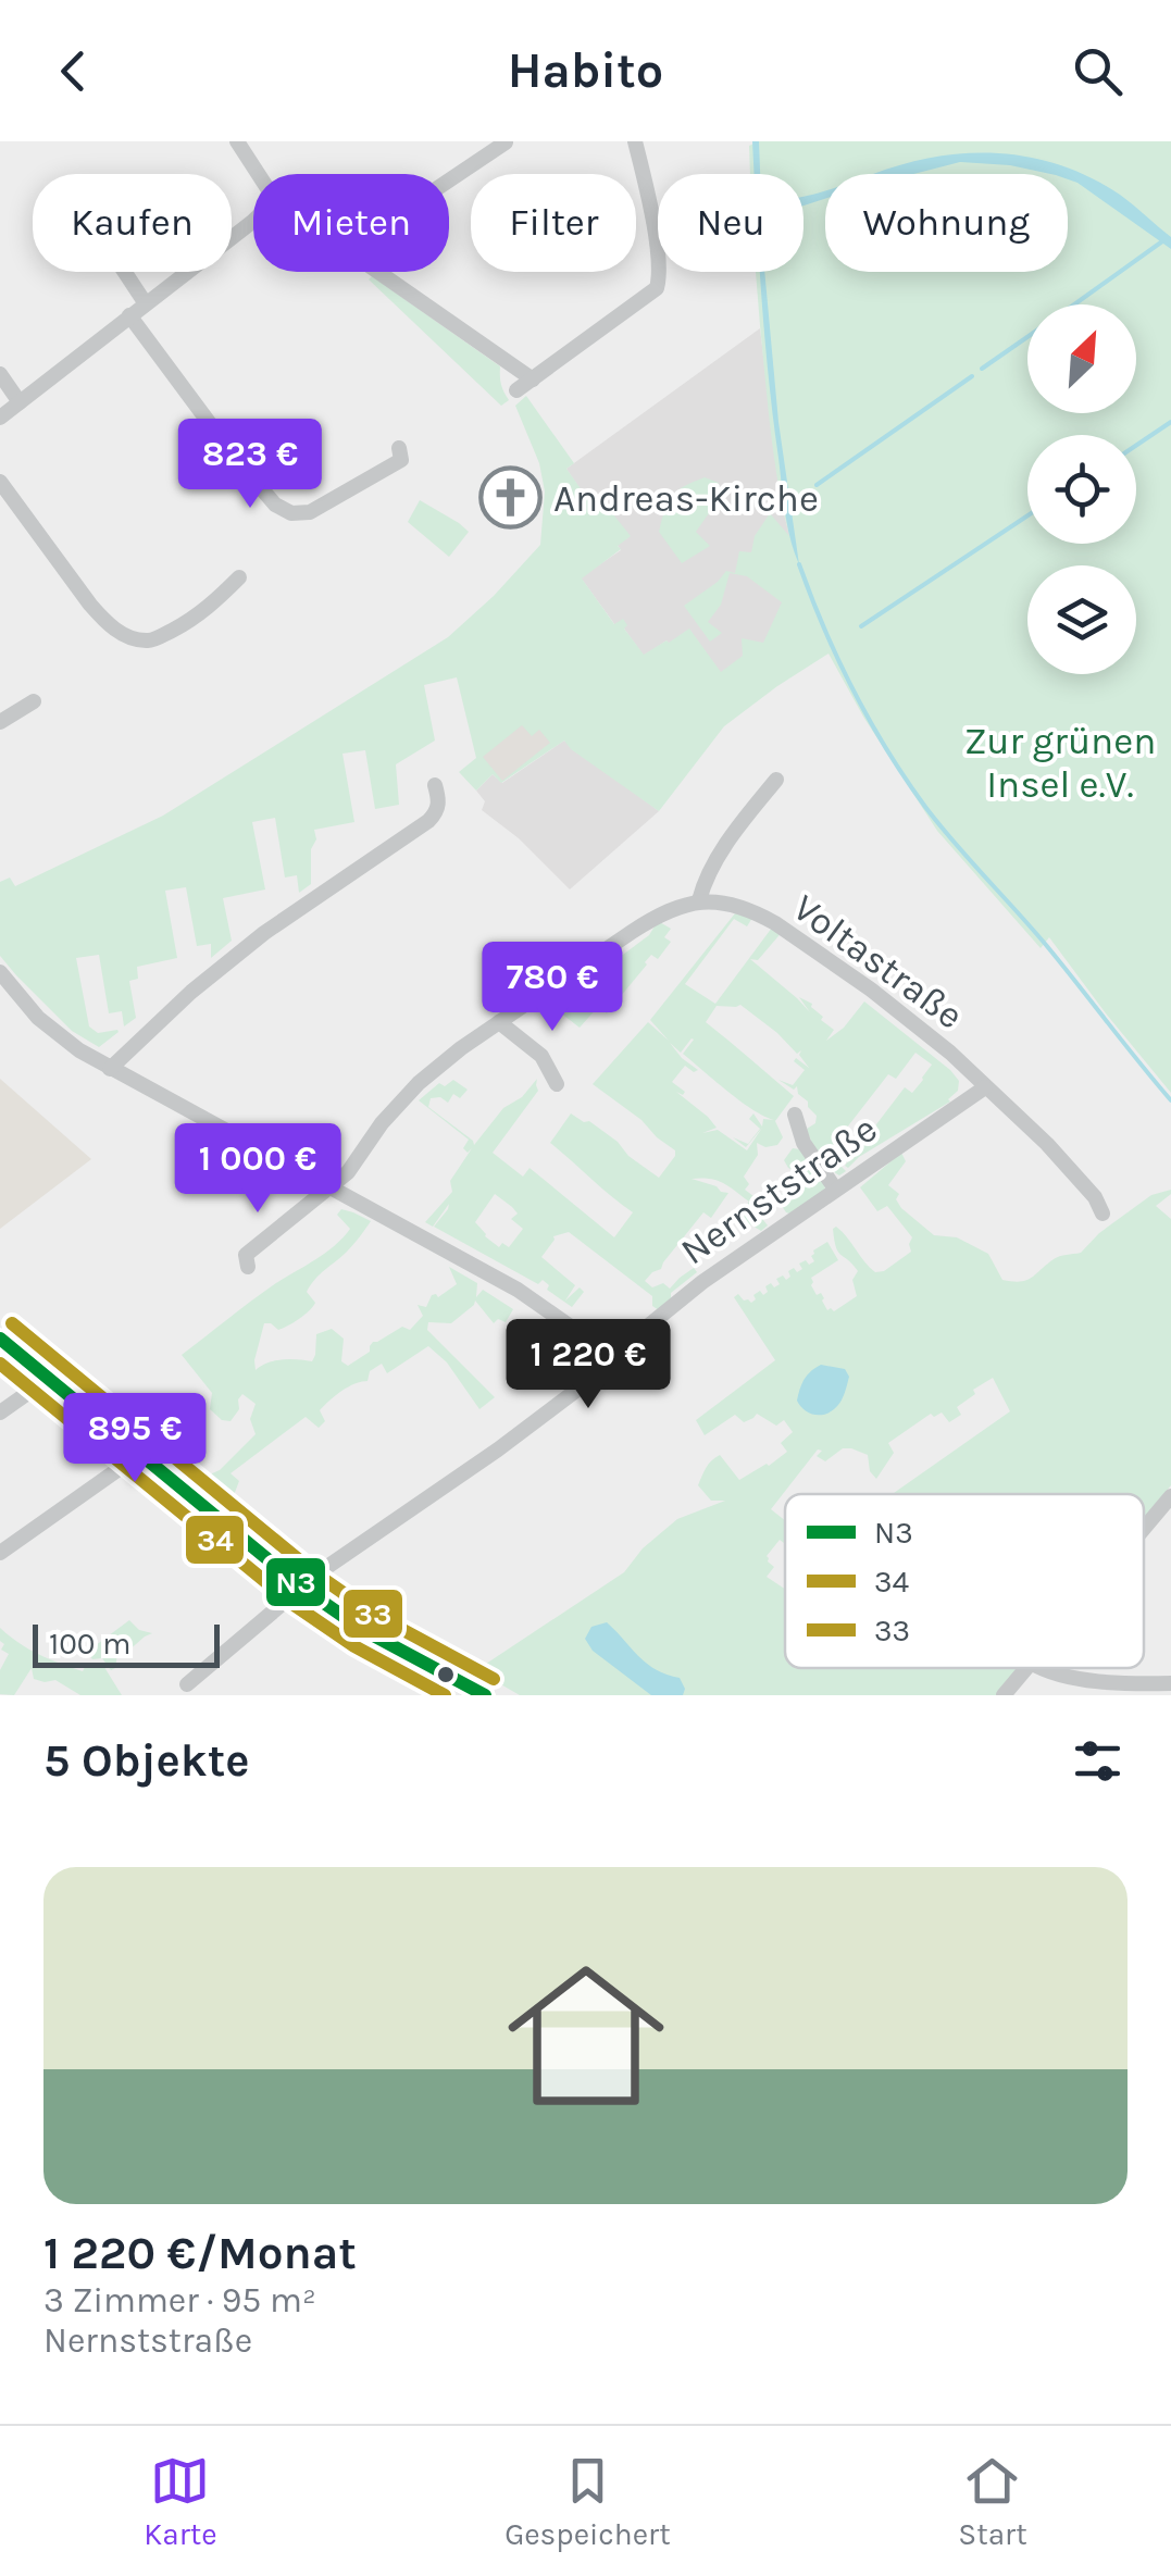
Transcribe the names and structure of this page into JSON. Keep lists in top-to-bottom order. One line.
{"streets":{"street":["Voltastraße","Nernststraße"]},"crossings":[["Voltastraße","Nernststraße"]],"parks":["Zur grünen Insel e.V."],"places":{"church":["Andreas-Kirche"]},"lines":["transit line 33","transit line N3","transit line 34"],"legend":["N3","34","33"],"scale_bar":"100 m","north":"top right","page":{"header":"Habito","chip":["Kaufen","Mieten","Filter","Neu","Wohnung"],"price":["823 €","780 €","1 000 €","1 220 €","895 €"],"scale":"100 m","heading":"5 Objekte","list":[{"name":"1 220 €/Monat","note":"3 Zimmer · 95 m² · Nernststraße"}],"tabs":["Karte","Gespeichert","Start"]}}
